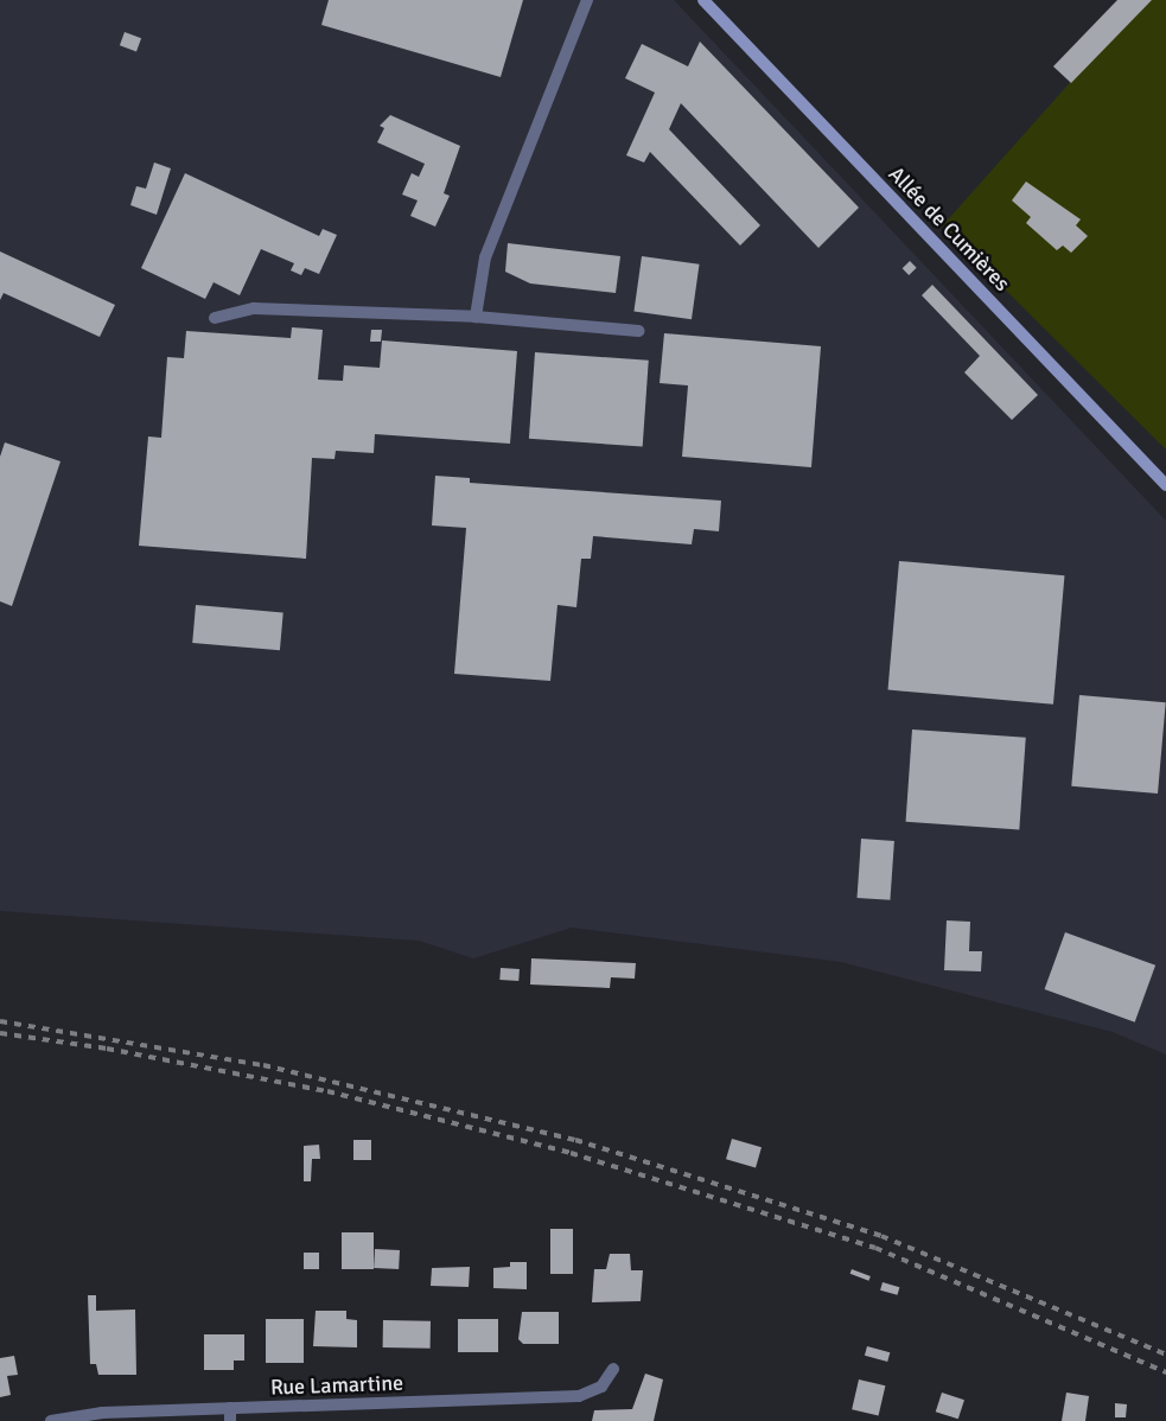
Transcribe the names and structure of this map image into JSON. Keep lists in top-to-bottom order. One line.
{"streets":{"main road":["Allée de Cumières"],"street":["Rue Lamartine"]}}
